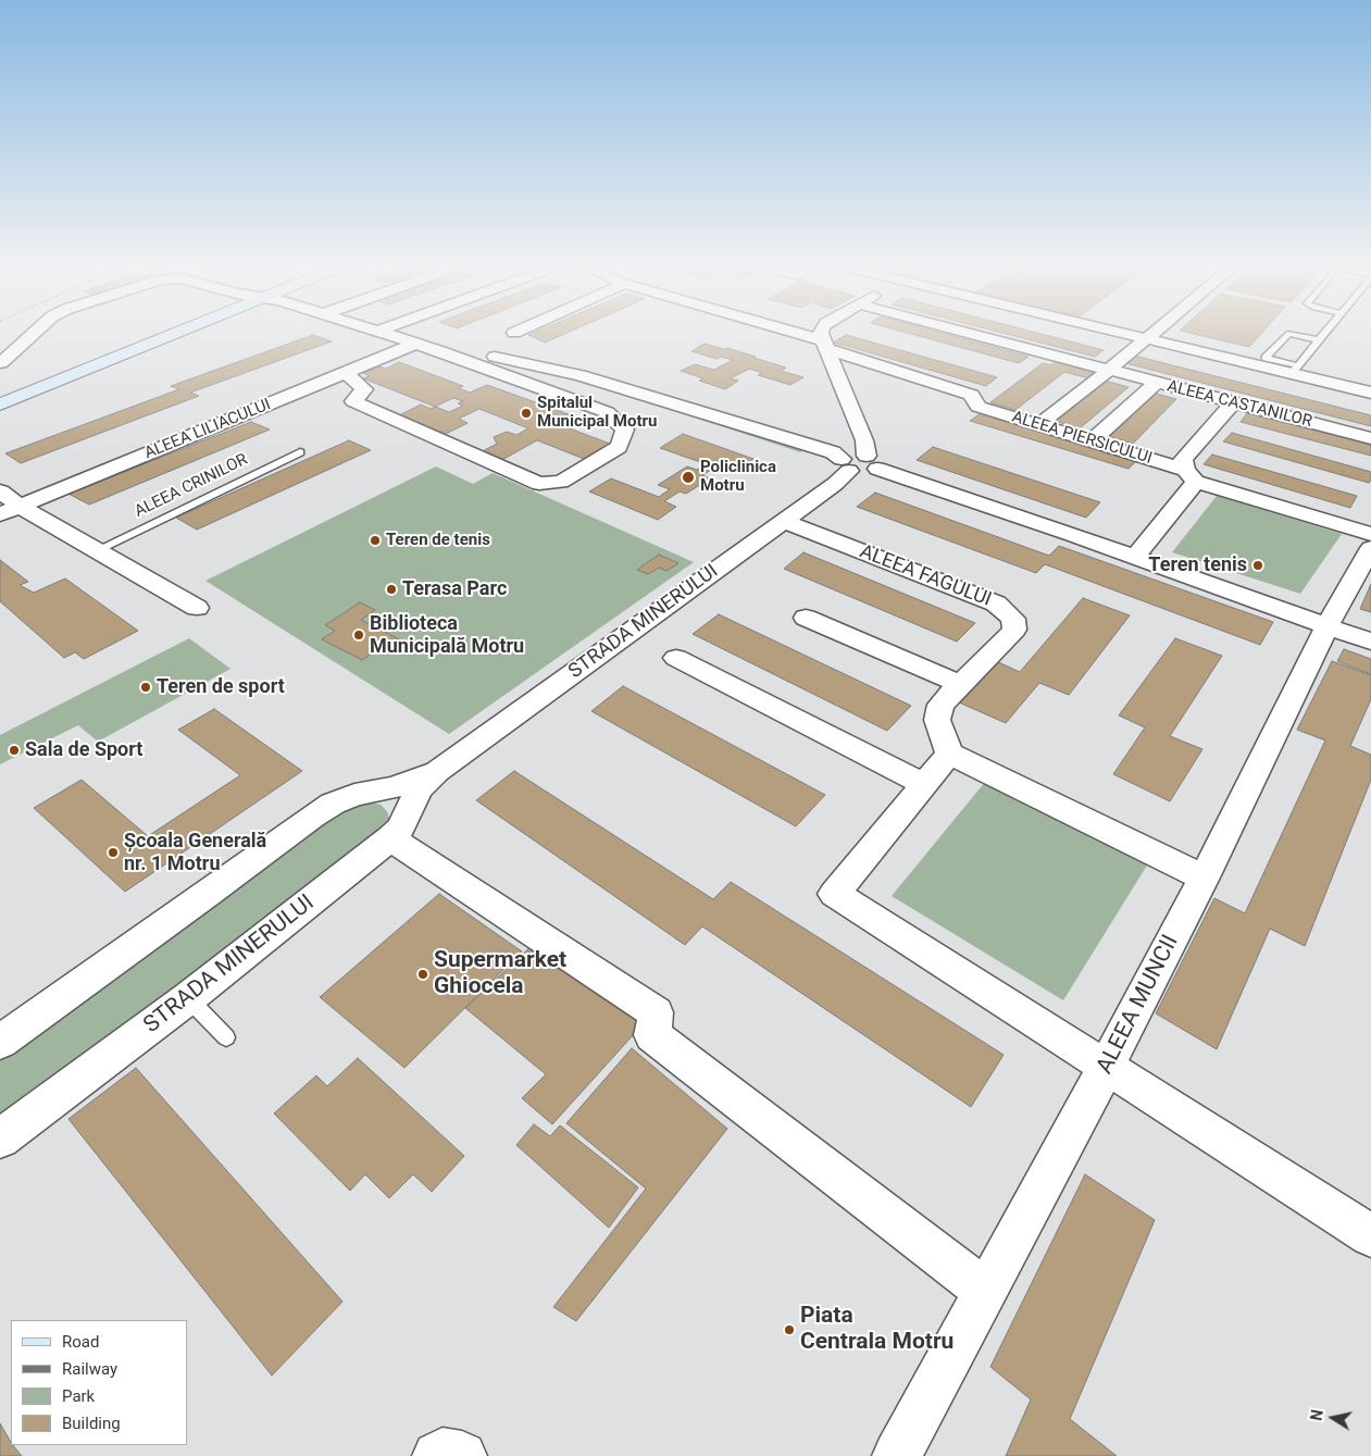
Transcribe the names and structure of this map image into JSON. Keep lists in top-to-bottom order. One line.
{"streets":{"street":["ALEEA CASTANILOR","ALEEA LILIACULUI","ALEEA PIERSICULUI","ALEEA FAGULUI","STRADA MINERULUI","ALEEA MUNCII"],"lane":["ALEEA CRINILOR"]},"crossings":[["ALEEA FAGULUI","STRADA MINERULUI"]],"places":["Spitalul Municipal Motru","Policlinica Motru","Teren de tenis","Teren tenis","Terasa Parc","Biblioteca Municipală Motru","Teren de sport","Sala de Sport","Școala Generală nr. 1 Motru","Supermarket Ghiocela","Piata Centrala Motru"],"legend":["Road","Railway","Park","Building"],"north":"left"}
